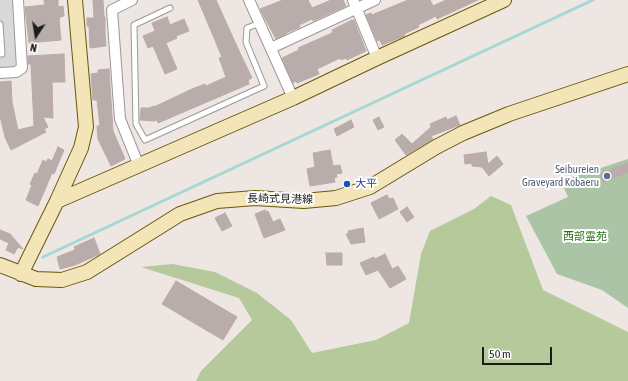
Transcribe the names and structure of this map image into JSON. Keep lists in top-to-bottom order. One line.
{"streets":{"street":["長崎式見港線"]},"parks":["西部霊苑"],"places":["Seibureien Graveyard Kobaeru","大平"],"scale_bar":"50 m","north":"bottom"}
